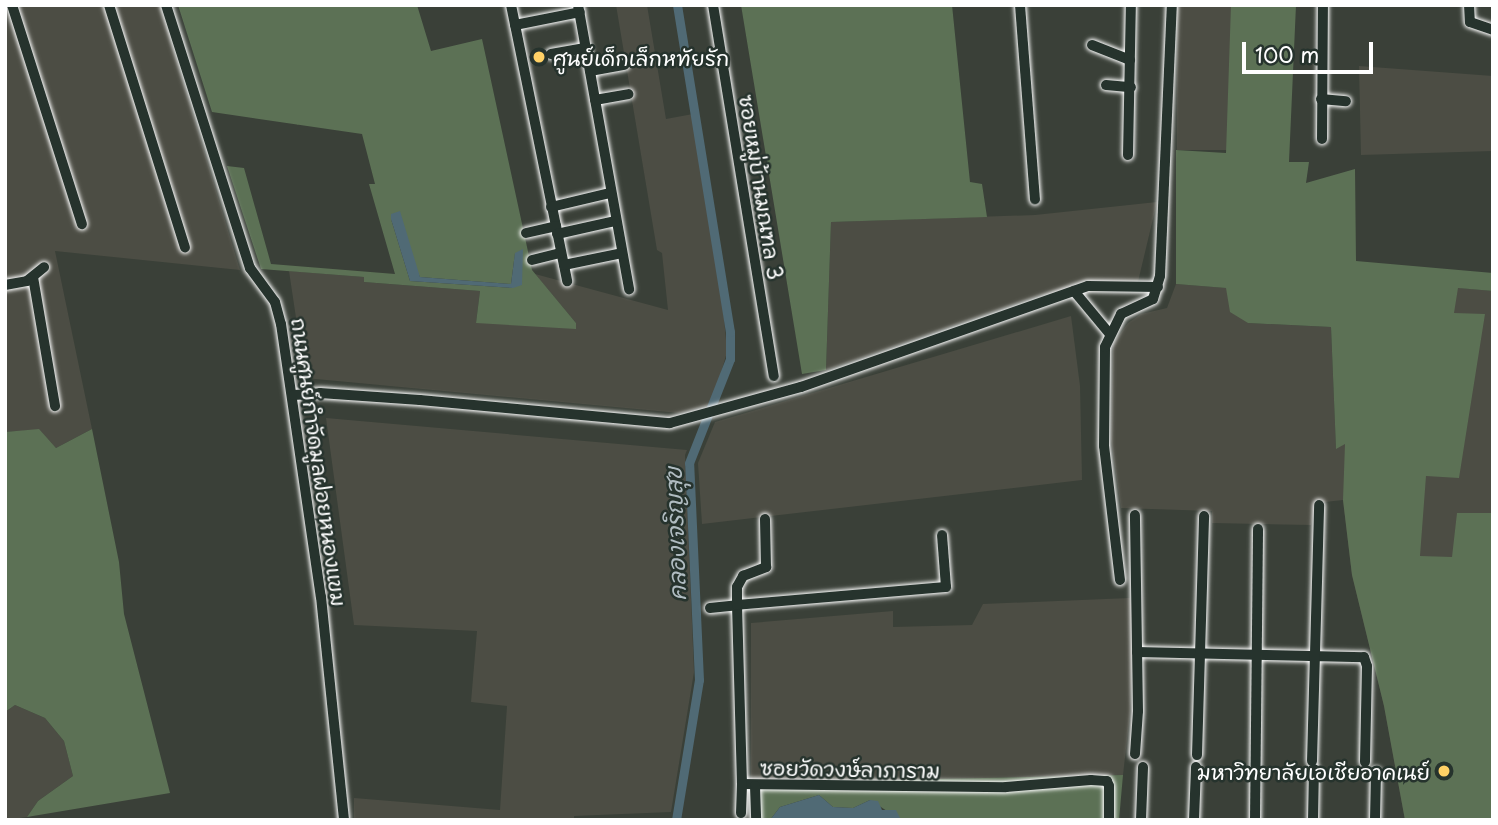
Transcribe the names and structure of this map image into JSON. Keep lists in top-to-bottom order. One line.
{"streets":{"street":["ซอยหมู่บ้านมณฑล 3","ถนนศูนย์กำจัดมูลฝอยหนองแขม","ซอยวัดวงษ์ลาภาราม"]},"water":["คลองเจริญสุข"],"places":["ศูนย์เด็กเล็กหทัยรัก","มหาวิทยาลัยเอเชียอาคเนย์"],"scale_bar":"100 m"}
